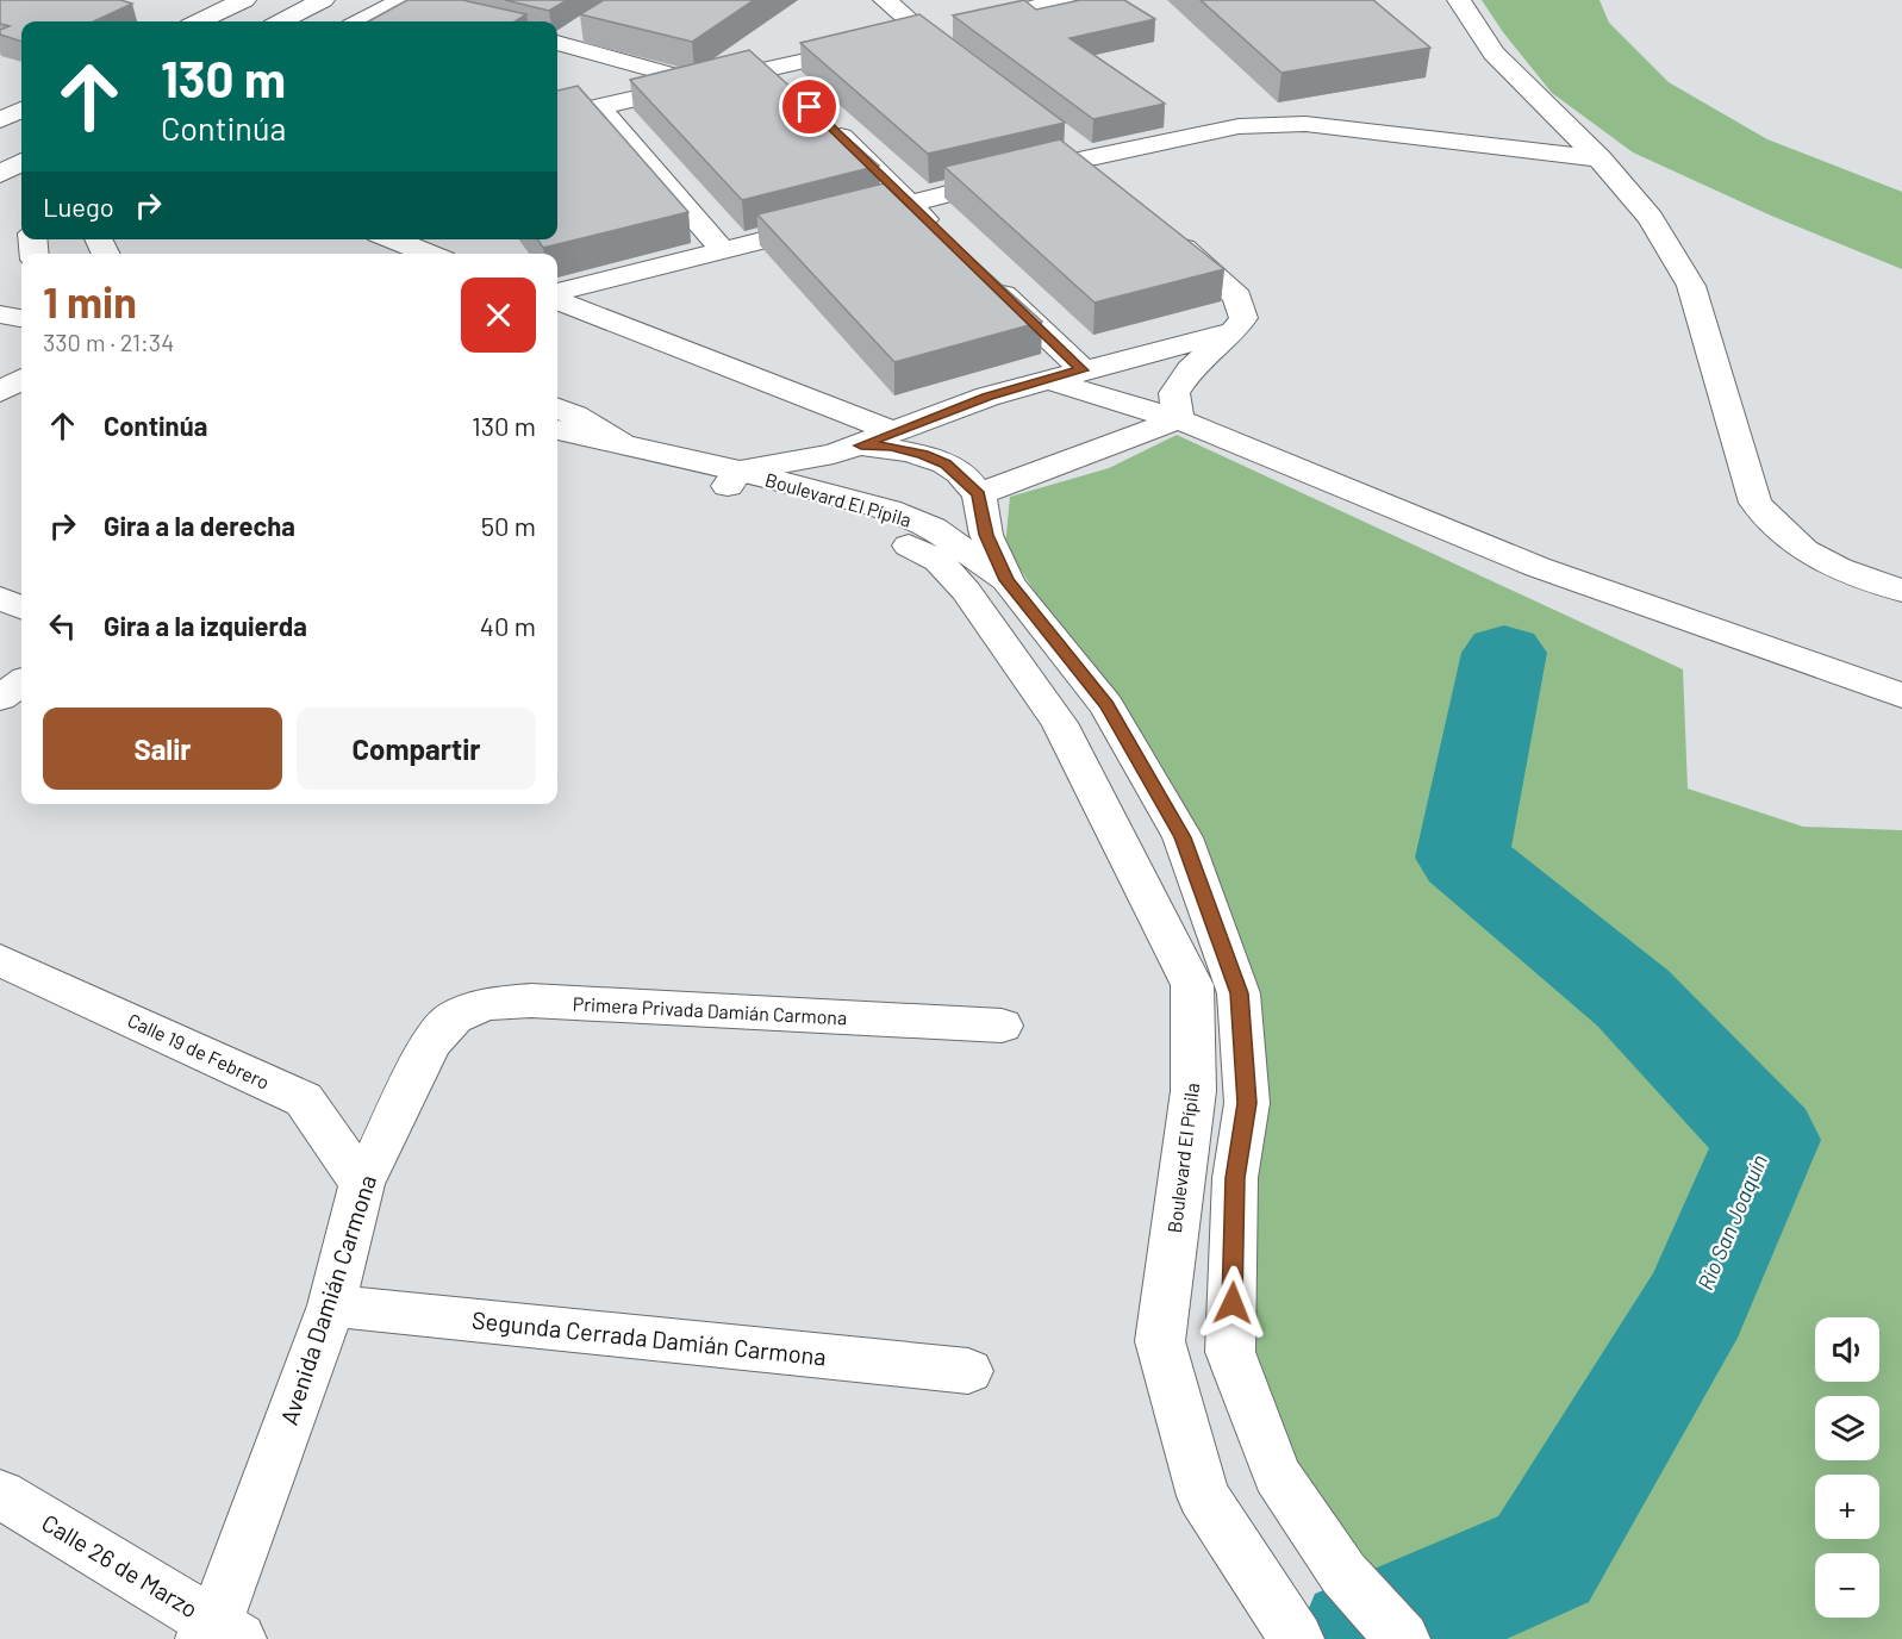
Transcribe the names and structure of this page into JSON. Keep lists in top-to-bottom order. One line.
{"streets":{"street":["Boulevard El Pípila","Primera Privada Damián Carmona","Calle 19 de Febrero","Avenida Damián Carmona","Segunda Cerrada Damián Carmona","Calle 26 de Marzo"]},"crossings":[["Primera Privada Damián Carmona","Avenida Damián Carmona"],["Calle 19 de Febrero","Avenida Damián Carmona"],["Avenida Damián Carmona","Segunda Cerrada Damián Carmona"],["Avenida Damián Carmona","Calle 26 de Marzo"]],"water":["Río San Joaquín"],"page":{"turn":["130 m","Continúa"],"then":"Luego","heading":["1 min","330 m · 21:34"],"list":[{"name":"Continúa","value":"130 m"},{"name":"Gira a la derecha","value":"50 m"},{"name":"Gira a la izquierda","value":"40 m"}],"buttons":["Salir","Compartir"],"map_buttons":["+","−"]}}
